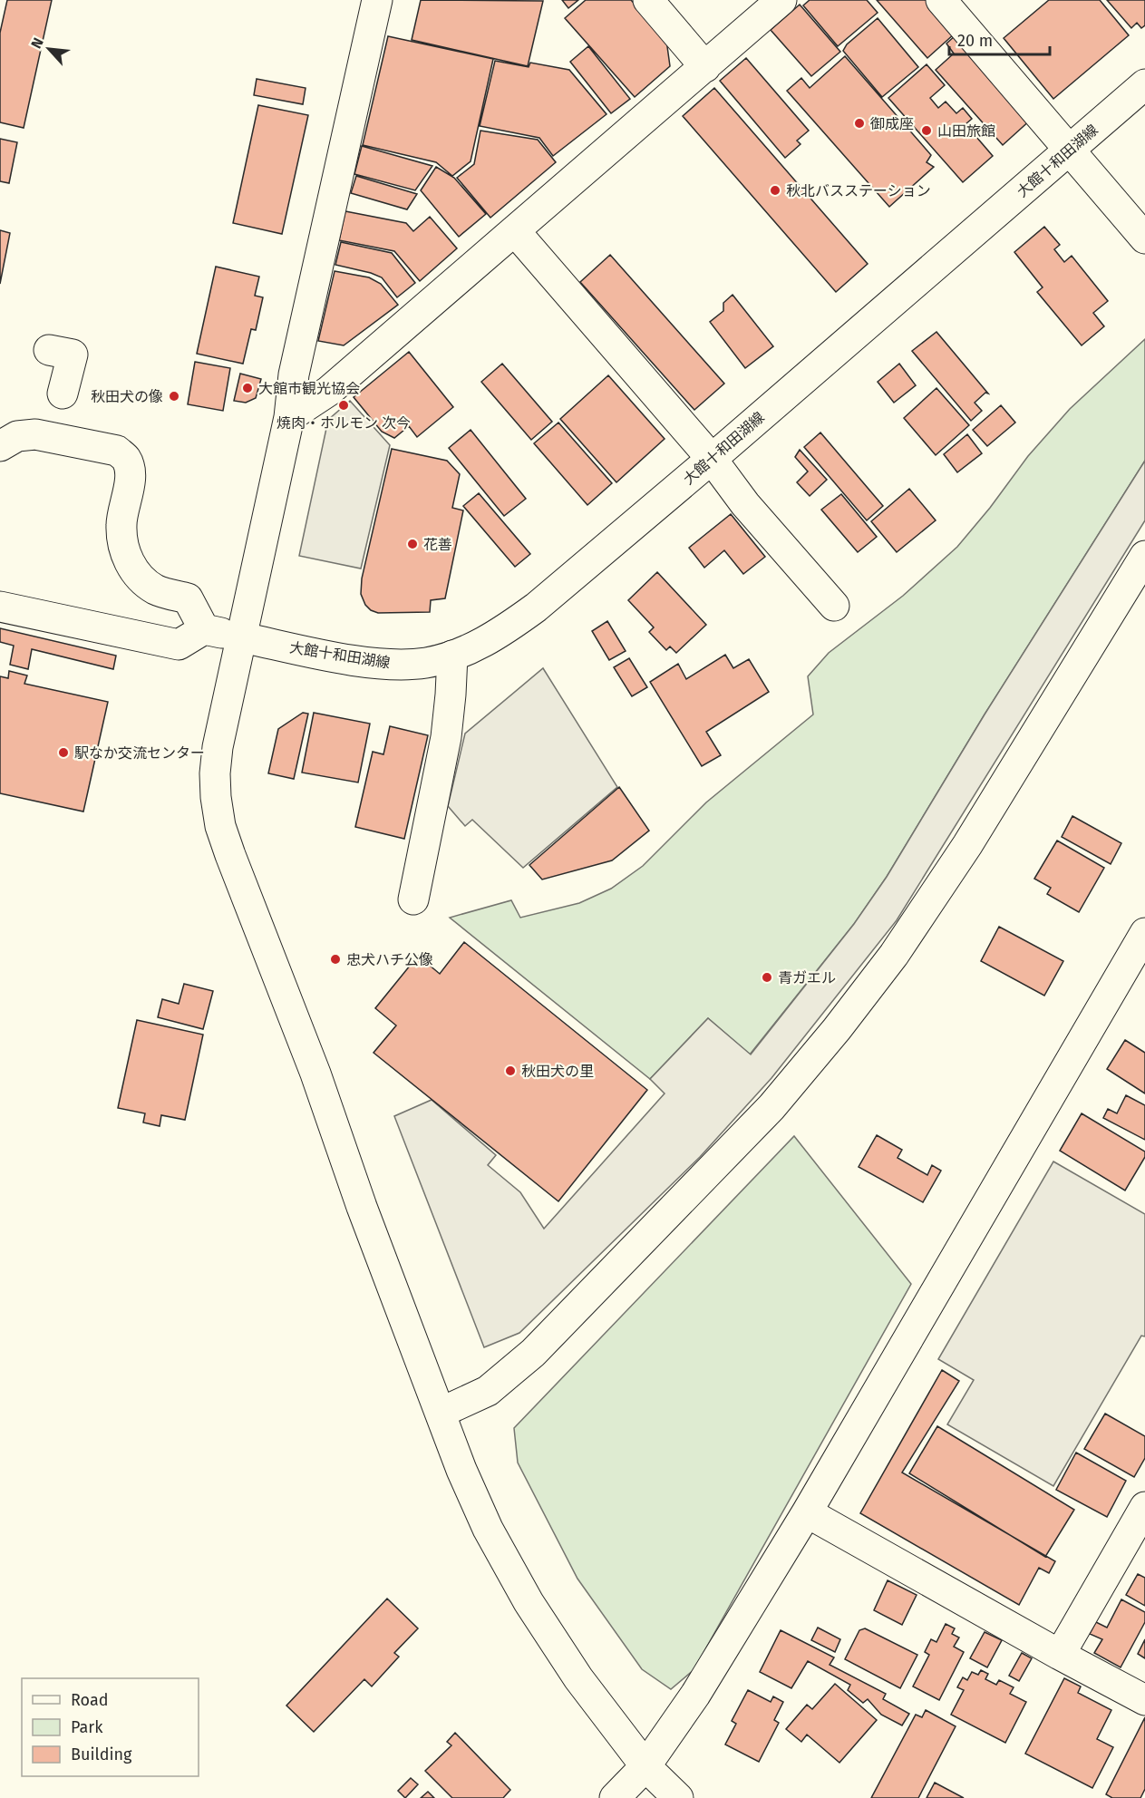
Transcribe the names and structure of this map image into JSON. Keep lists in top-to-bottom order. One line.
{"streets":{"street":["大館十和田湖線"]},"places":["御成座","山田旅館","秋北バスステーション","大館市観光協会","秋田犬の像","焼肉・ホルモン 次今","花善","駅なか交流センター","忠犬ハチ公像","青ガエル","秋田犬の里"],"legend":["Road","Park","Building"],"scale_bar":"20 m","north":"top left"}
